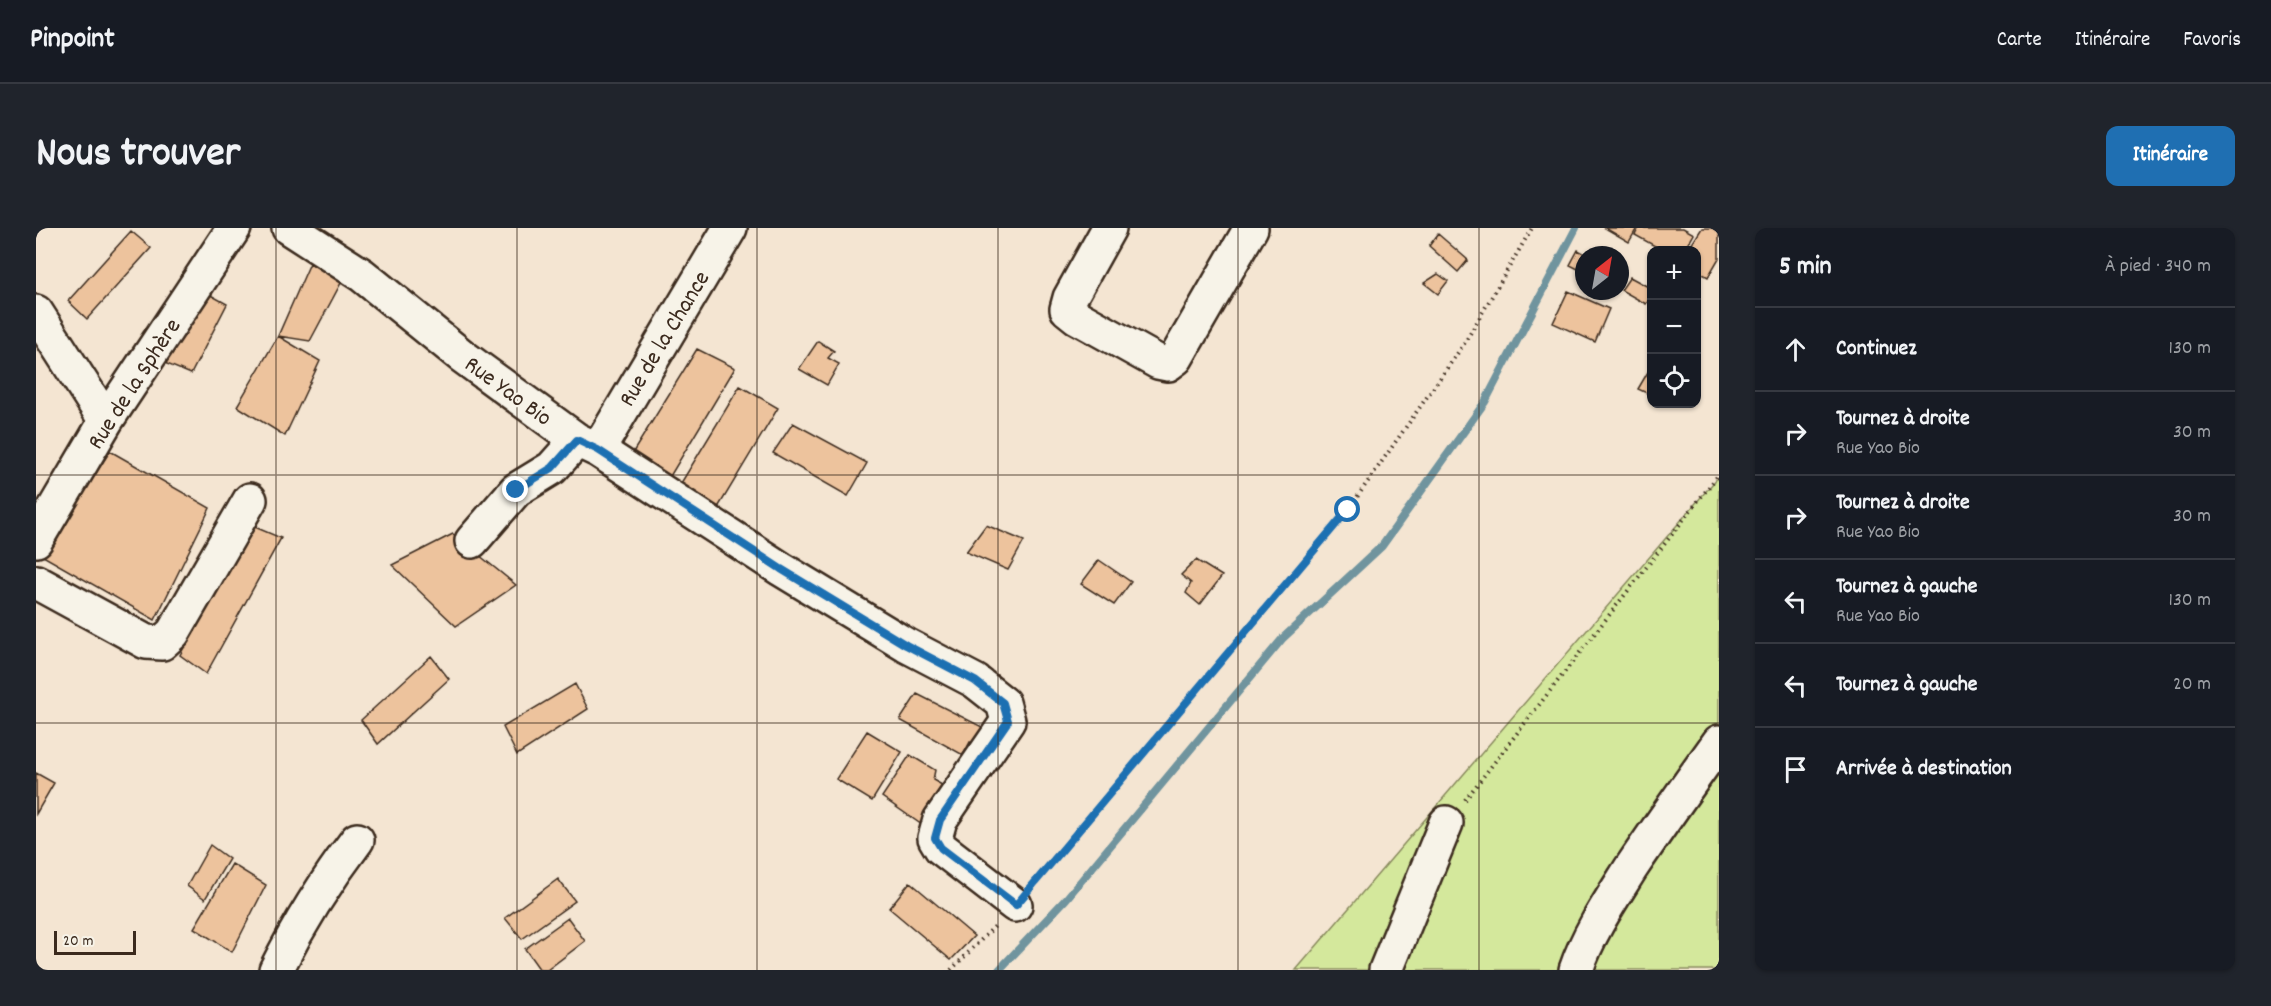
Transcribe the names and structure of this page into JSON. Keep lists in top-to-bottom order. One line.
{"streets":{"street":["Rue de la Chance","Rue de la Sphère","Rue Yao Bio"]},"crossings":[["Rue de la Chance","Rue Yao Bio"]],"scale_bar":"20 m","north":"top right","page":{"header":"Pinpoint","nav":["Carte","Itinéraire","Favoris"],"title":"Nous trouver","buttons":"Itinéraire","heading":["5 min","À pied · 340 m"],"map_buttons":["+","−"],"list":[["Continuez","130 m"],["Tournez à droite","Rue Yao Bio","30 m"],["Tournez à droite","Rue Yao Bio","30 m"],["Tournez à gauche","Rue Yao Bio","130 m"],["Tournez à gauche","20 m"],"Arrivée à destination"],"scale":"20 m"}}
